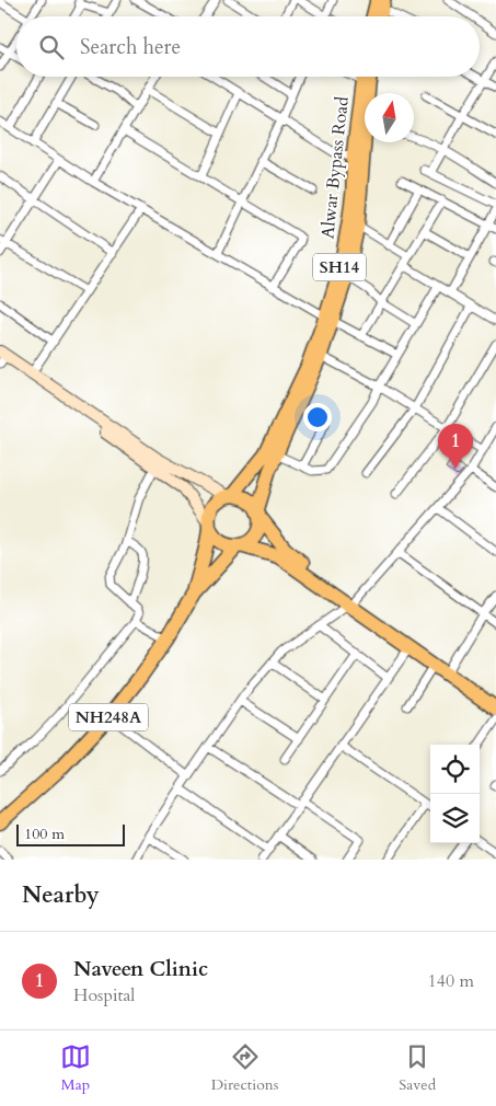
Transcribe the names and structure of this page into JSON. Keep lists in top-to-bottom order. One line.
{"streets":{"highway":["NH248A"],"main road":["Alwar Bypass Road","SH14"]},"crossings":[["Alwar Bypass Road","SH14"],["SH14","NH248A"]],"scale_bar":"100 m","north":"top","page":{"search":"Search here","pins":"1","scale":"100 m","heading":"Nearby","list":[{"mark":"1","name":"Naveen Clinic","note":"Hospital","value":"140 m"}],"nav":["Map","Directions","Saved"]}}
